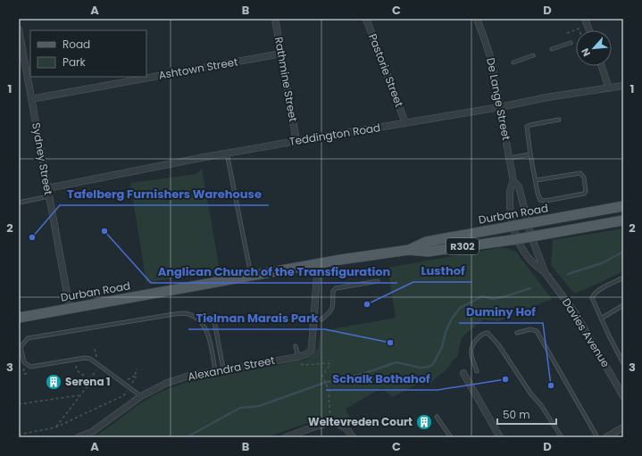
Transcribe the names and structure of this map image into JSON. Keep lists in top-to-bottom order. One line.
{"streets":{"main road":["Durban Road","R302"],"street":["Ashtown Street","Pastorie Street","Rathmine Street","De Lange Street","Teddington Road","Sydney Street","Davies Avenue","Alexandra Street"]},"crossings":[["Ashtown Street","Rathmine Street"],["Ashtown Street","Sydney Street"],["Pastorie Street","Teddington Road"],["Rathmine Street","Teddington Road"],["De Lange Street","Teddington Road"],["De Lange Street","Durban Road"],["De Lange Street","Davies Avenue"],["Teddington Road","Sydney Street"],["Sydney Street","Durban Road"],["Durban Road","Davies Avenue"],["Durban Road","Alexandra Street"]],"places":{"other":["Anglican Church of the Transfiguration","Tafelberg Furnishers Warehouse","Lusthof","Tielman Marais Park","Schalk Bothahof","Duminy Hof"],"building":["Serena 1","Weltevreden Court"]},"legend":["Road","Park"],"scale_bar":"50 m","north":"bottom left","grid":{"columns":["A","B","C","D"],"rows":["1","2","3"]}}
